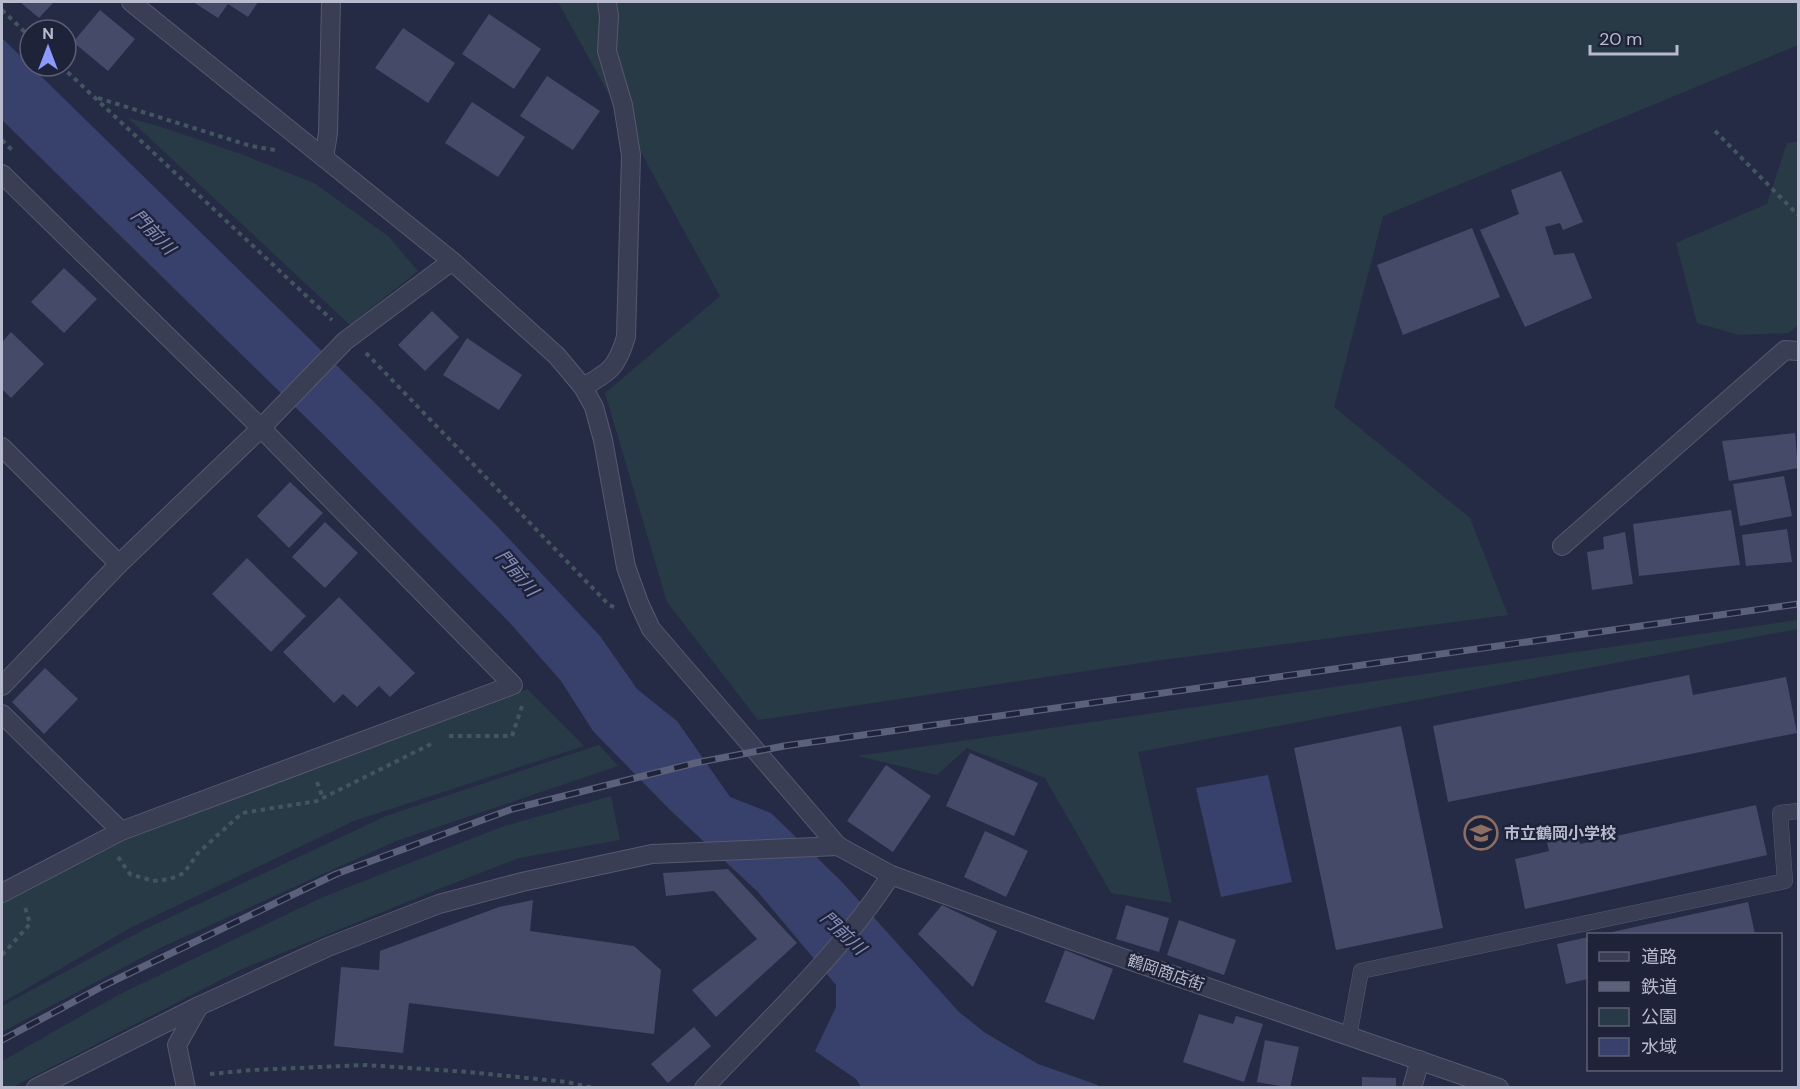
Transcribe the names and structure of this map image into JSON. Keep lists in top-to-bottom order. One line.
{"streets":{"street":["鶴岡商店街"]},"water":["門前川"],"places":{"school or university":["市立鶴岡小学校"]},"legend":["道路","鉄道","公園","水域"],"scale_bar":"20 m","north":"top"}
